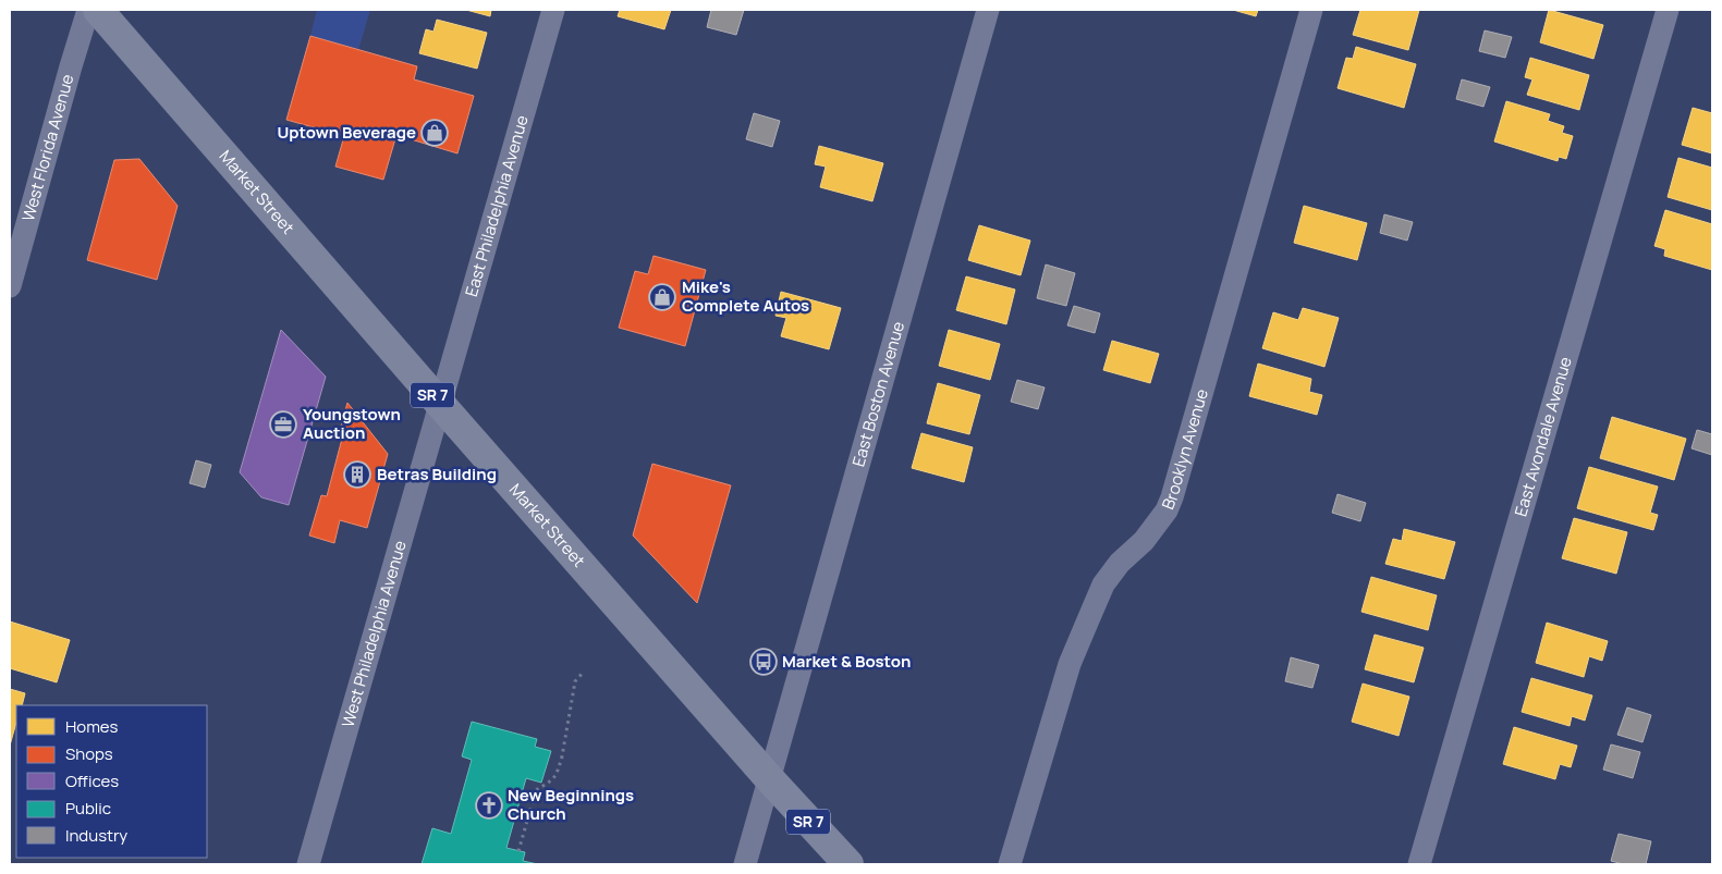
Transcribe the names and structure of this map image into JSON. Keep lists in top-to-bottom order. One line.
{"streets":{"main road":["Market Street","SR 7"],"street":["West Florida Avenue","East Philadelphia Avenue","East Boston Avenue","East Avondale Avenue","Brooklyn Avenue","West Philadelphia Avenue"]},"crossings":[["Market Street","East Philadelphia Avenue"],["Market Street","East Boston Avenue"],["Market Street","West Philadelphia Avenue"],["East Philadelphia Avenue","West Philadelphia Avenue"]],"places":{"shop":["Uptown Beverage","Mike's Complete Autos"],"office":["Youngstown Auction"],"building":["Betras Building"],"bus stop":["Market & Boston"],"church":["New Beginnings Church"]},"legend":["Homes","Shops","Offices","Public","Industry"]}
